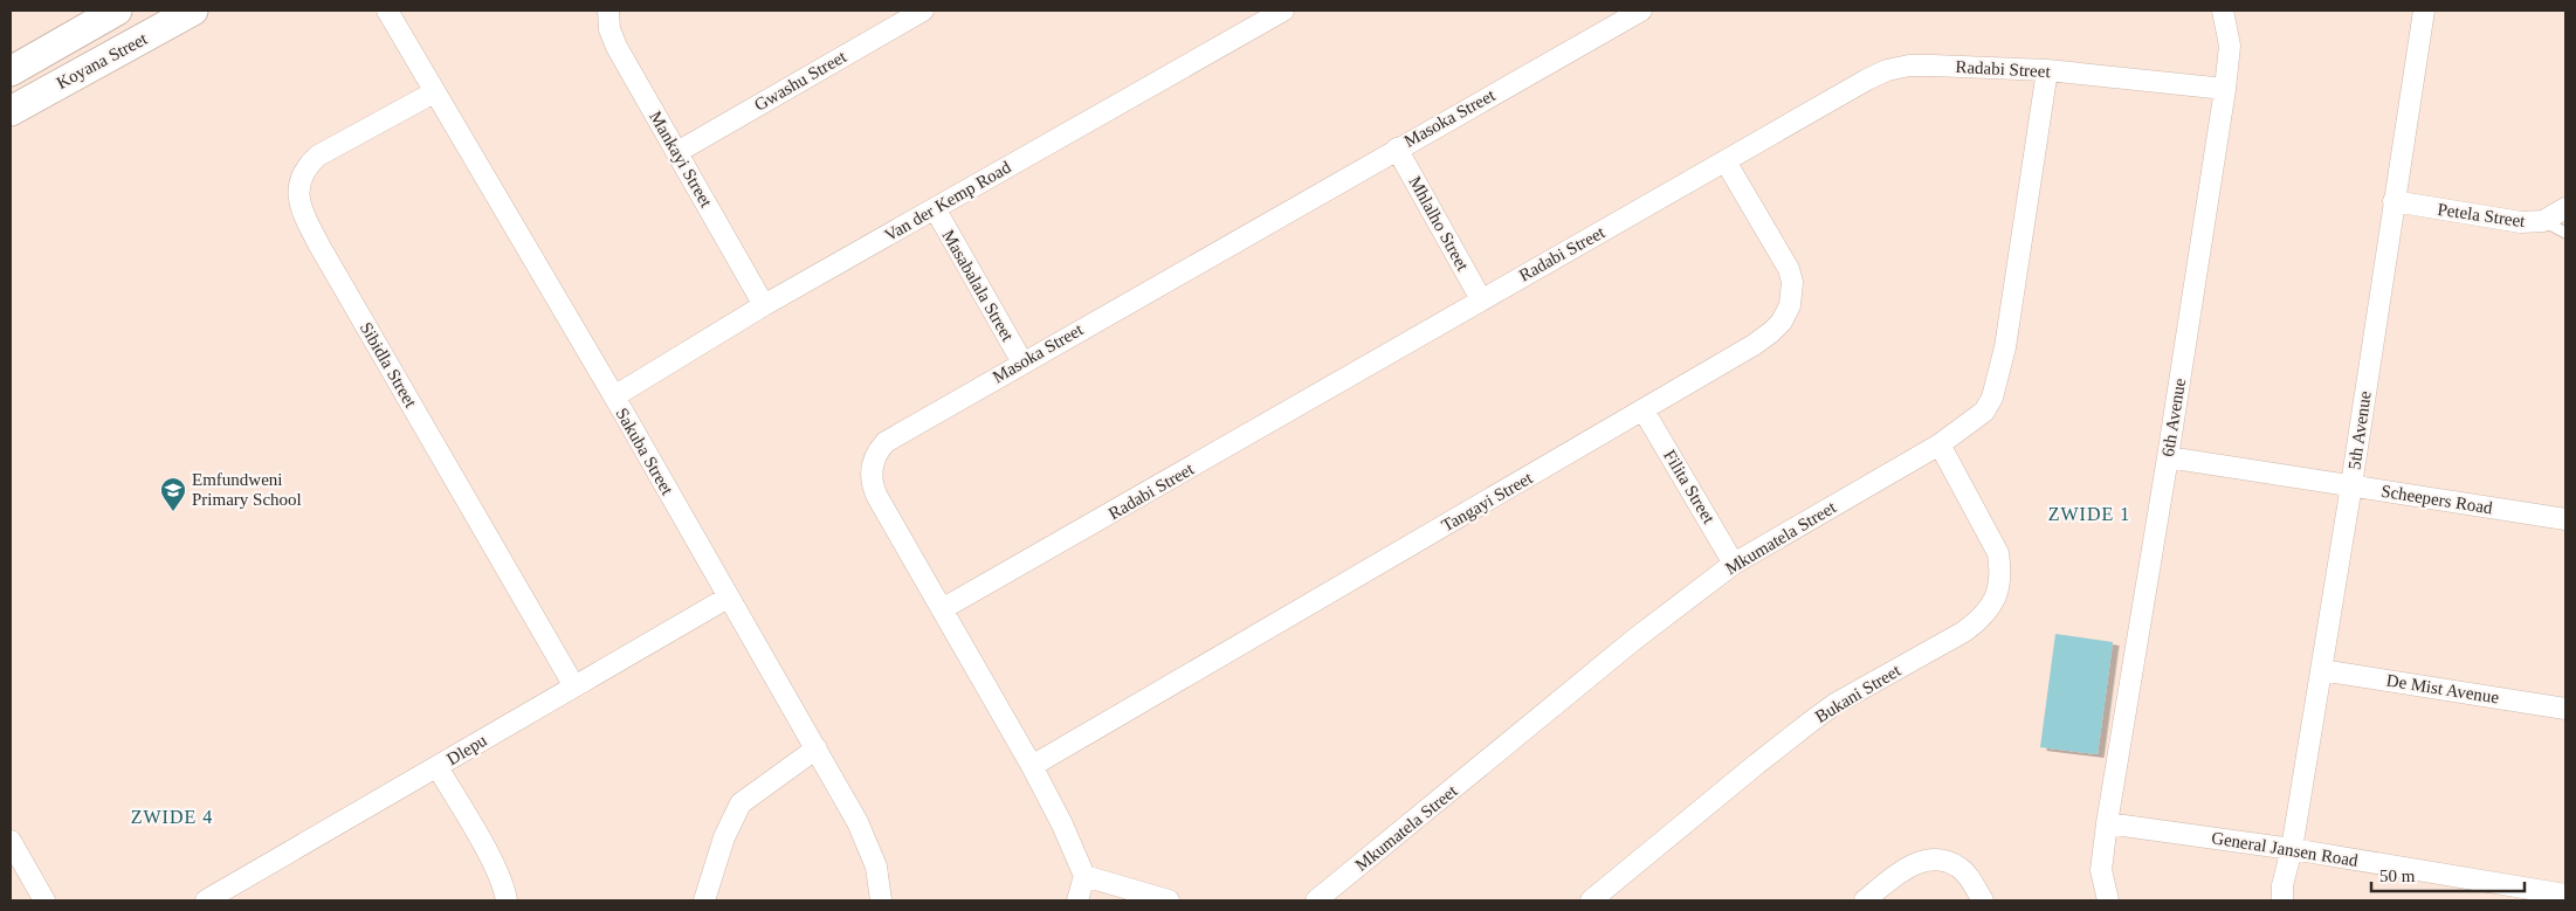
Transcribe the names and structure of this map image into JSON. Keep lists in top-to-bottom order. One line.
{"streets":{"main road":["Koyana Street"],"street":["Radabi Street","Gwashu Street","Masoka Street","Mankayi Street","Van der Kemp Road","Petela Street","Mhlalho Street","Masabalala Street","Sibidla Street","6th Avenue","5th Avenue","Sakuba Street","Filita Street","Scheepers Road","Tangayi Street","Mkumatela Street","De Mist Avenue","Bukani Street","Dlepu","General Jansen Road"]},"crossings":[["Radabi Street","Masoka Street"],["Radabi Street","Mhlalho Street"],["Radabi Street","6th Avenue"],["Radabi Street","Tangayi Street"],["Radabi Street","Mkumatela Street"],["Gwashu Street","Mankayi Street"],["Masoka Street","Mhlalho Street"],["Masoka Street","Masabalala Street"],["Masoka Street","Tangayi Street"],["Mankayi Street","Van der Kemp Road"],["Van der Kemp Road","Masabalala Street"],["Van der Kemp Road","Sakuba Street"],["Petela Street","5th Avenue"],["Sibidla Street","Sakuba Street"],["Sibidla Street","Dlepu"],["6th Avenue","Scheepers Road"],["6th Avenue","General Jansen Road"],["5th Avenue","Scheepers Road"],["5th Avenue","De Mist Avenue"],["5th Avenue","General Jansen Road"],["Sakuba Street","Dlepu"],["Filita Street","Tangayi Street"],["Filita Street","Mkumatela Street"],["Mkumatela Street","Bukani Street"]],"districts":["ZWIDE 1","ZWIDE 4"],"places":{"school or university":["Emfundweni Primary School"]},"scale_bar":"50 m"}
